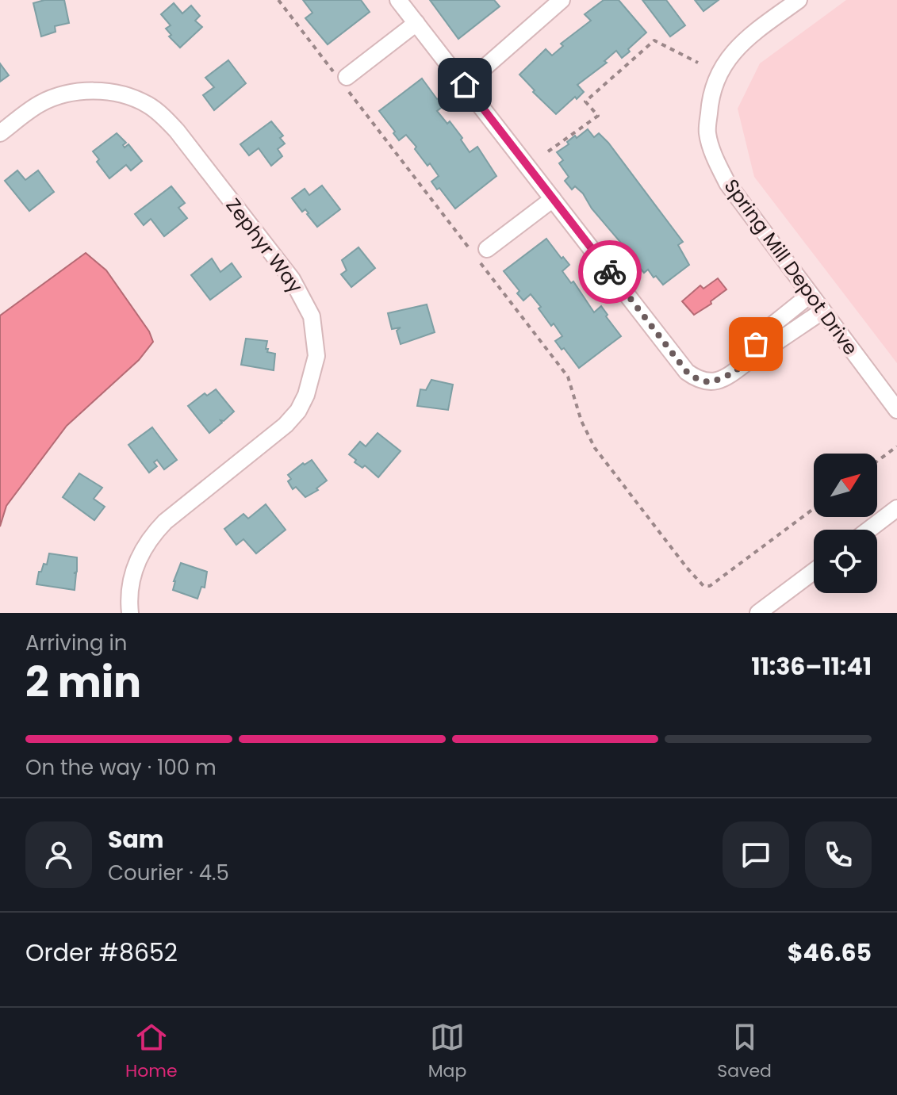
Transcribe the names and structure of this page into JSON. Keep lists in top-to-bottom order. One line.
{"streets":{"street":["Zephyr Way","Spring Mill Depot Drive"]},"north":"top right","page":{"heading":["2 min","Arriving in","11:36–11:41"],"panel":["Sam","Courier · 4.5","Order #8652","$46.65"],"bar":"On the way · 100 m","tabs":["Home","Map","Saved"]}}
